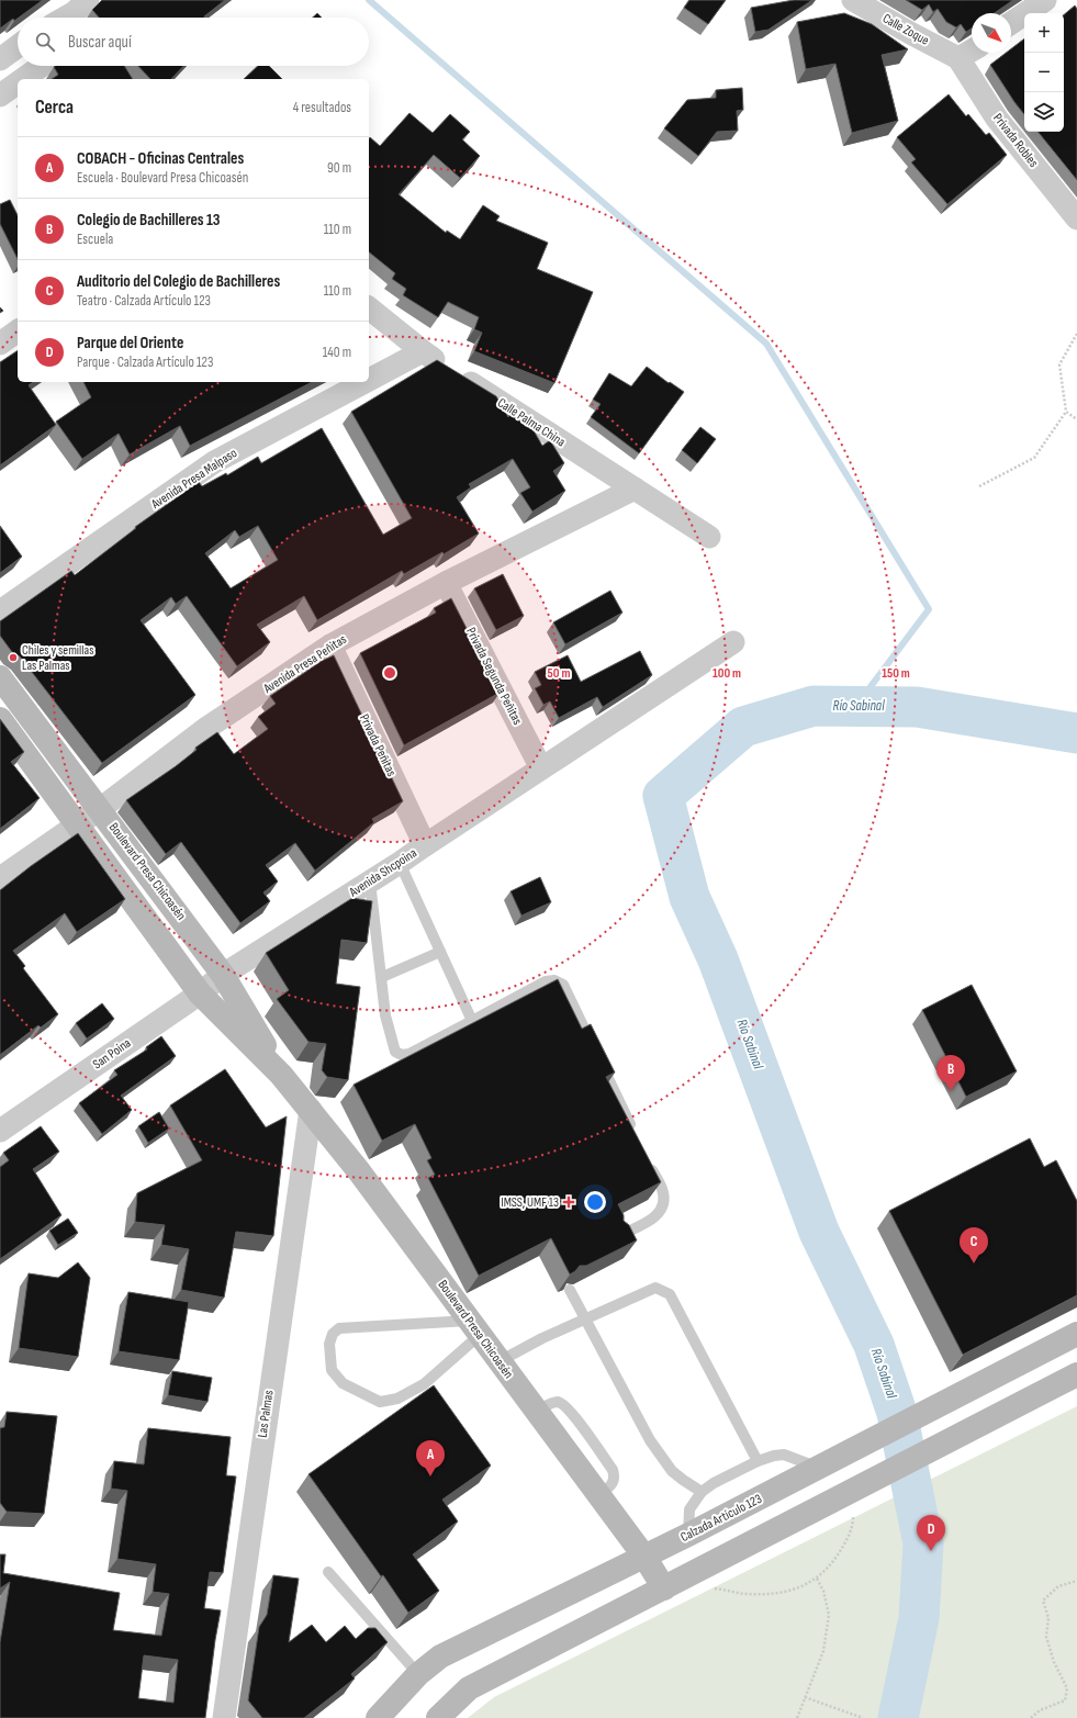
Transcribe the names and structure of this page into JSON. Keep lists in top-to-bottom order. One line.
{"streets":{"main road":["Boulevard Presa Chicoasén","Calzada Artículo 123"],"street":["Calle Zoque","Privada Robles","Calle Palma China","Avenida Presa Malpaso","Avenida Presa Peñitas","Privada Segunda Peñitas","Privada Peñitas","Avenida Shcpoina","San Poina","Las Palmas"]},"crossings":[["Calle Zoque","Privada Robles"],["Calle Palma China","Avenida Presa Malpaso"],["Calle Palma China","Avenida Presa Peñitas"],["Avenida Presa Peñitas","Privada Segunda Peñitas"],["Avenida Presa Peñitas","Privada Peñitas"],["Avenida Presa Peñitas","Boulevard Presa Chicoasén"],["Privada Segunda Peñitas","Avenida Shcpoina"],["Privada Peñitas","Avenida Shcpoina"],["Boulevard Presa Chicoasén","Avenida Shcpoina"],["Boulevard Presa Chicoasén","San Poina"],["Boulevard Presa Chicoasén","Las Palmas"],["Boulevard Presa Chicoasén","Calzada Artículo 123"],["Avenida Shcpoina","San Poina"]],"water":["Río Sabinal"],"places":{"other":["Chiles y semillas Las Palmas"],"health":["IMSS, UMF 13"]},"north":"bottom right","page":{"map_buttons":["+","−"],"search":"Buscar aquí","heading":["Cerca","4 resultados"],"list":[{"mark":"A","name":"COBACH - Oficinas Centrales","note":"Escuela · Boulevard Presa Chicoasén","value":"90 m"},{"mark":"B","name":"Colegio de Bachilleres 13","note":"Escuela","value":"110 m"},{"mark":"C","name":"Auditorio del Colegio de Bachilleres","note":"Teatro · Calzada Artículo 123","value":"110 m"},{"mark":"D","name":"Parque del Oriente","note":"Parque · Calzada Artículo 123","value":"140 m"}],"pins":["B","C","A","D"]},"rings":["50 m","100 m","150 m"]}
